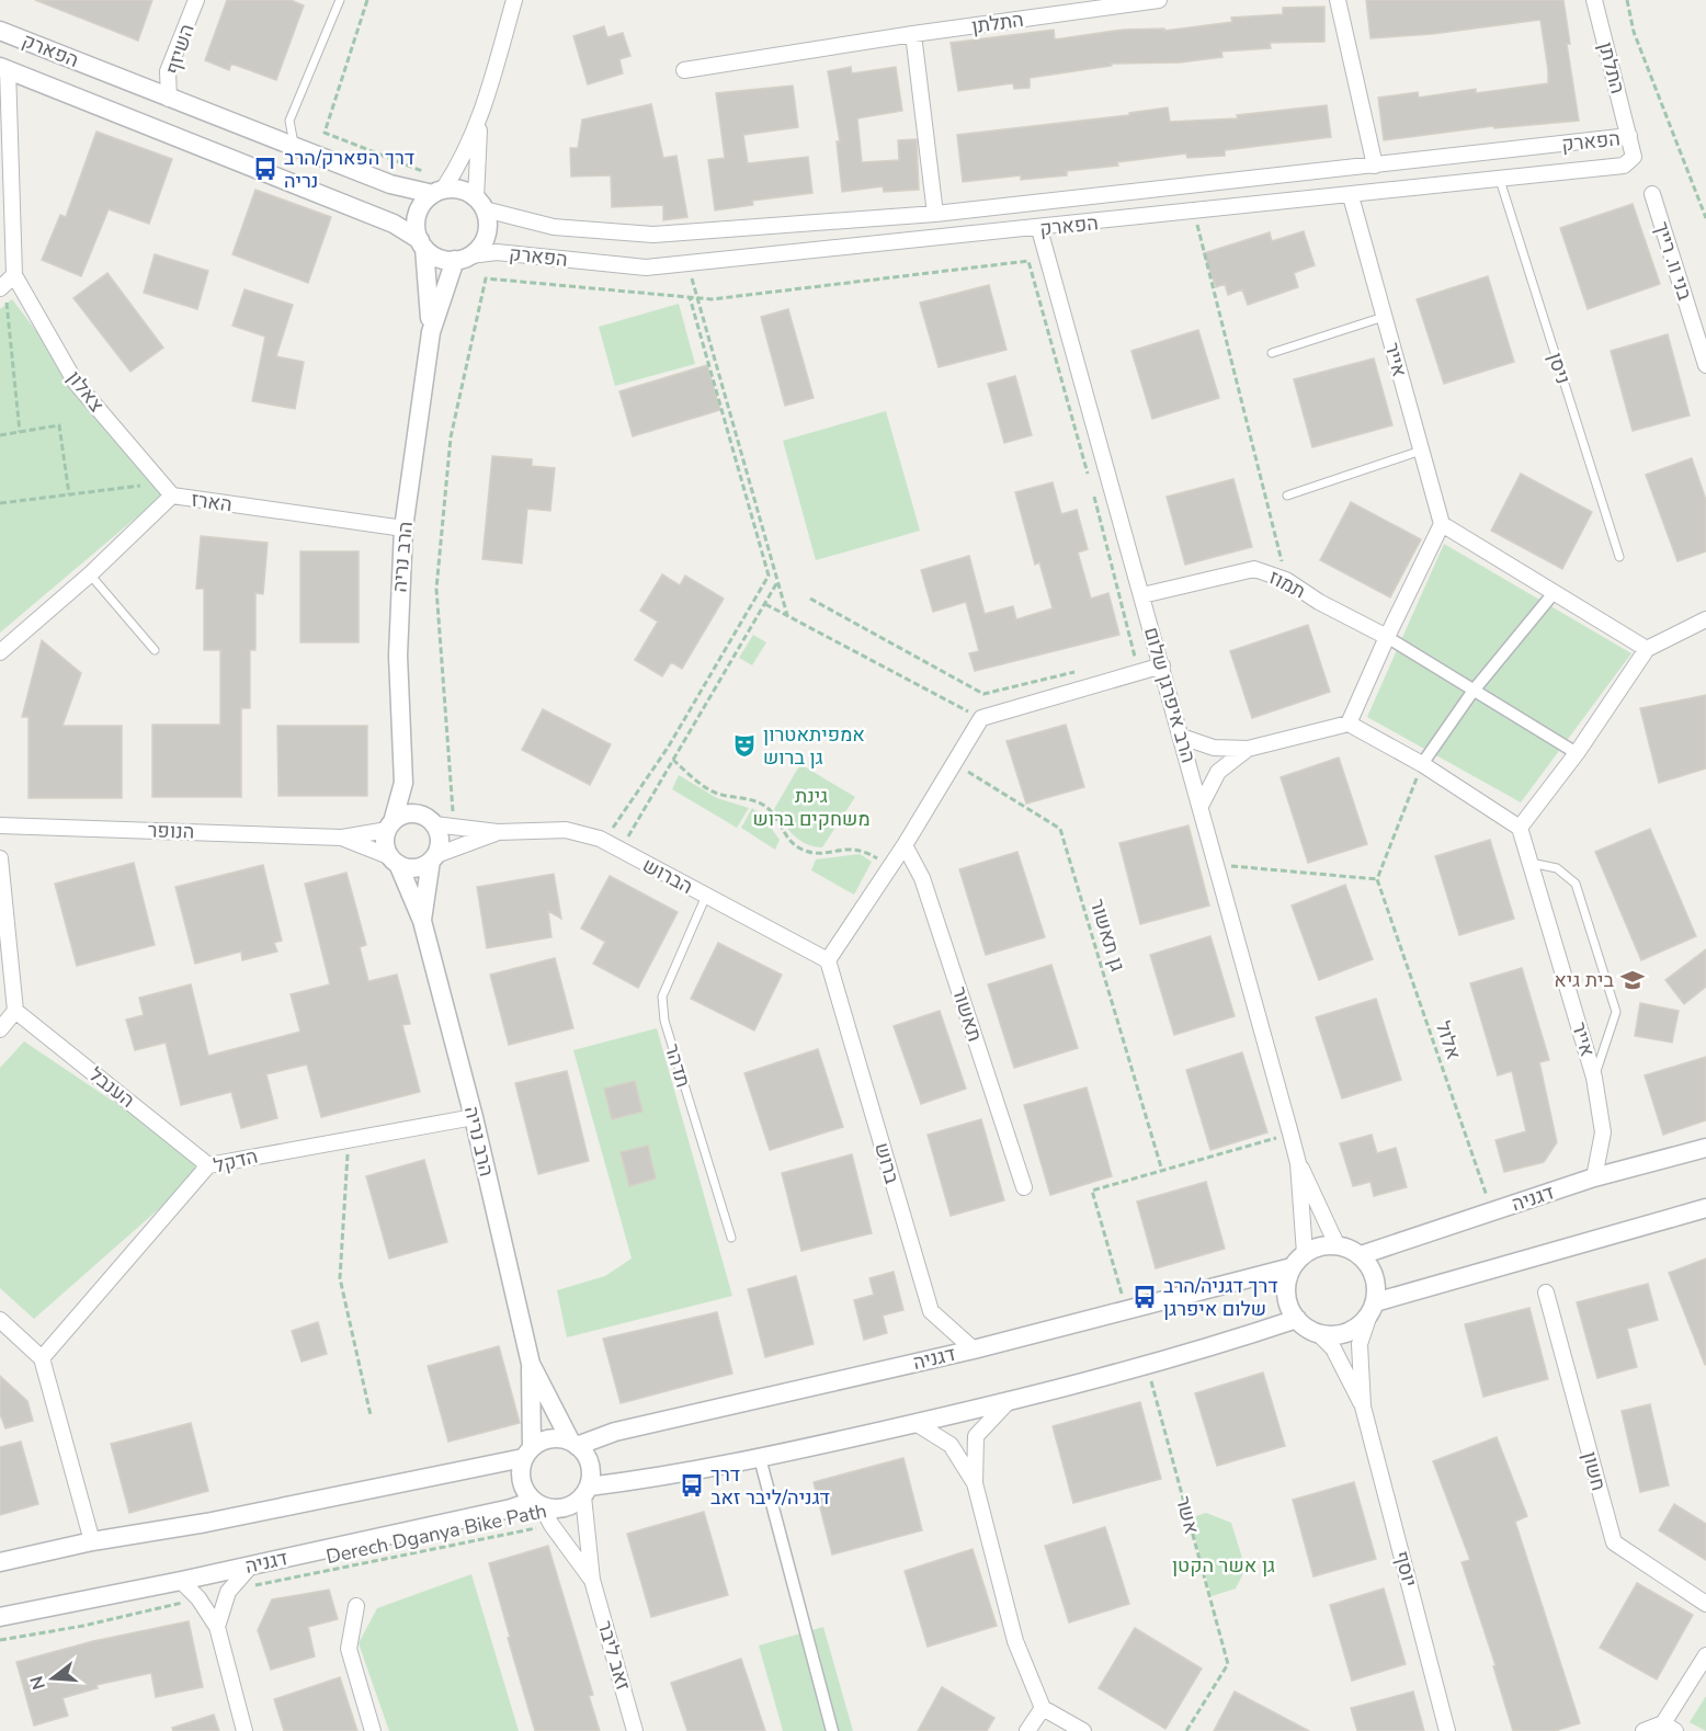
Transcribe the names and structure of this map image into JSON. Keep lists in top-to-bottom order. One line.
{"streets":{"street":["התלתן","השיזף","הפארק","בני וו. רייך","אייר","צאלון","הארז","הרב נריה","תמוז","הרב איפרגן שלום","הנופר","הברוש","תאשור","הענבל","הדקל","ברוש","דגניה","חשון","יוסף","זאב ליבר"],"lane":["ניסן","תדהר"],"path":["גן תאשור","אלול","אשר","Derech Dganya Bike Path"]},"crossings":[["התלתן","הפארק"],["השיזף","הפארק"],["הפארק","אייר"],["הפארק","ניסן"],["הפארק","הרב נריה"],["הפארק","הרב איפרגן שלום"],["אייר","דגניה"],["צאלון","הארז"],["הארז","הרב נריה"],["הרב נריה","הנופר"],["הרב נריה","הברוש"],["הרב נריה","הדקל"],["הרב נריה","דגניה"],["הרב נריה","זאב ליבר"],["תמוז","הרב איפרגן שלום"],["הרב איפרגן שלום","דגניה"],["הרב איפרגן שלום","יוסף"],["הנופר","הברוש"],["הברוש","תדהר"],["הברוש","ברוש"],["אלול","דגניה"],["הענבל","הדקל"],["ברוש","דגניה"],["דגניה","יוסף"],["דגניה","זאב ליבר"],["Derech Dganya Bike Path","זאב ליבר"]],"parks":["גינת משחקים ברוש","גן אשר הקטן"],"places":{"bus stop":["דרך הפארק/הרב נריה","דרך דגניה/הרב שלום איפרגן","דרך דגניה/ליבר זאב"],"theatre":["אמפיתאטרון גן ברוש"],"school or university":["בית גיא"]},"north":"left"}
